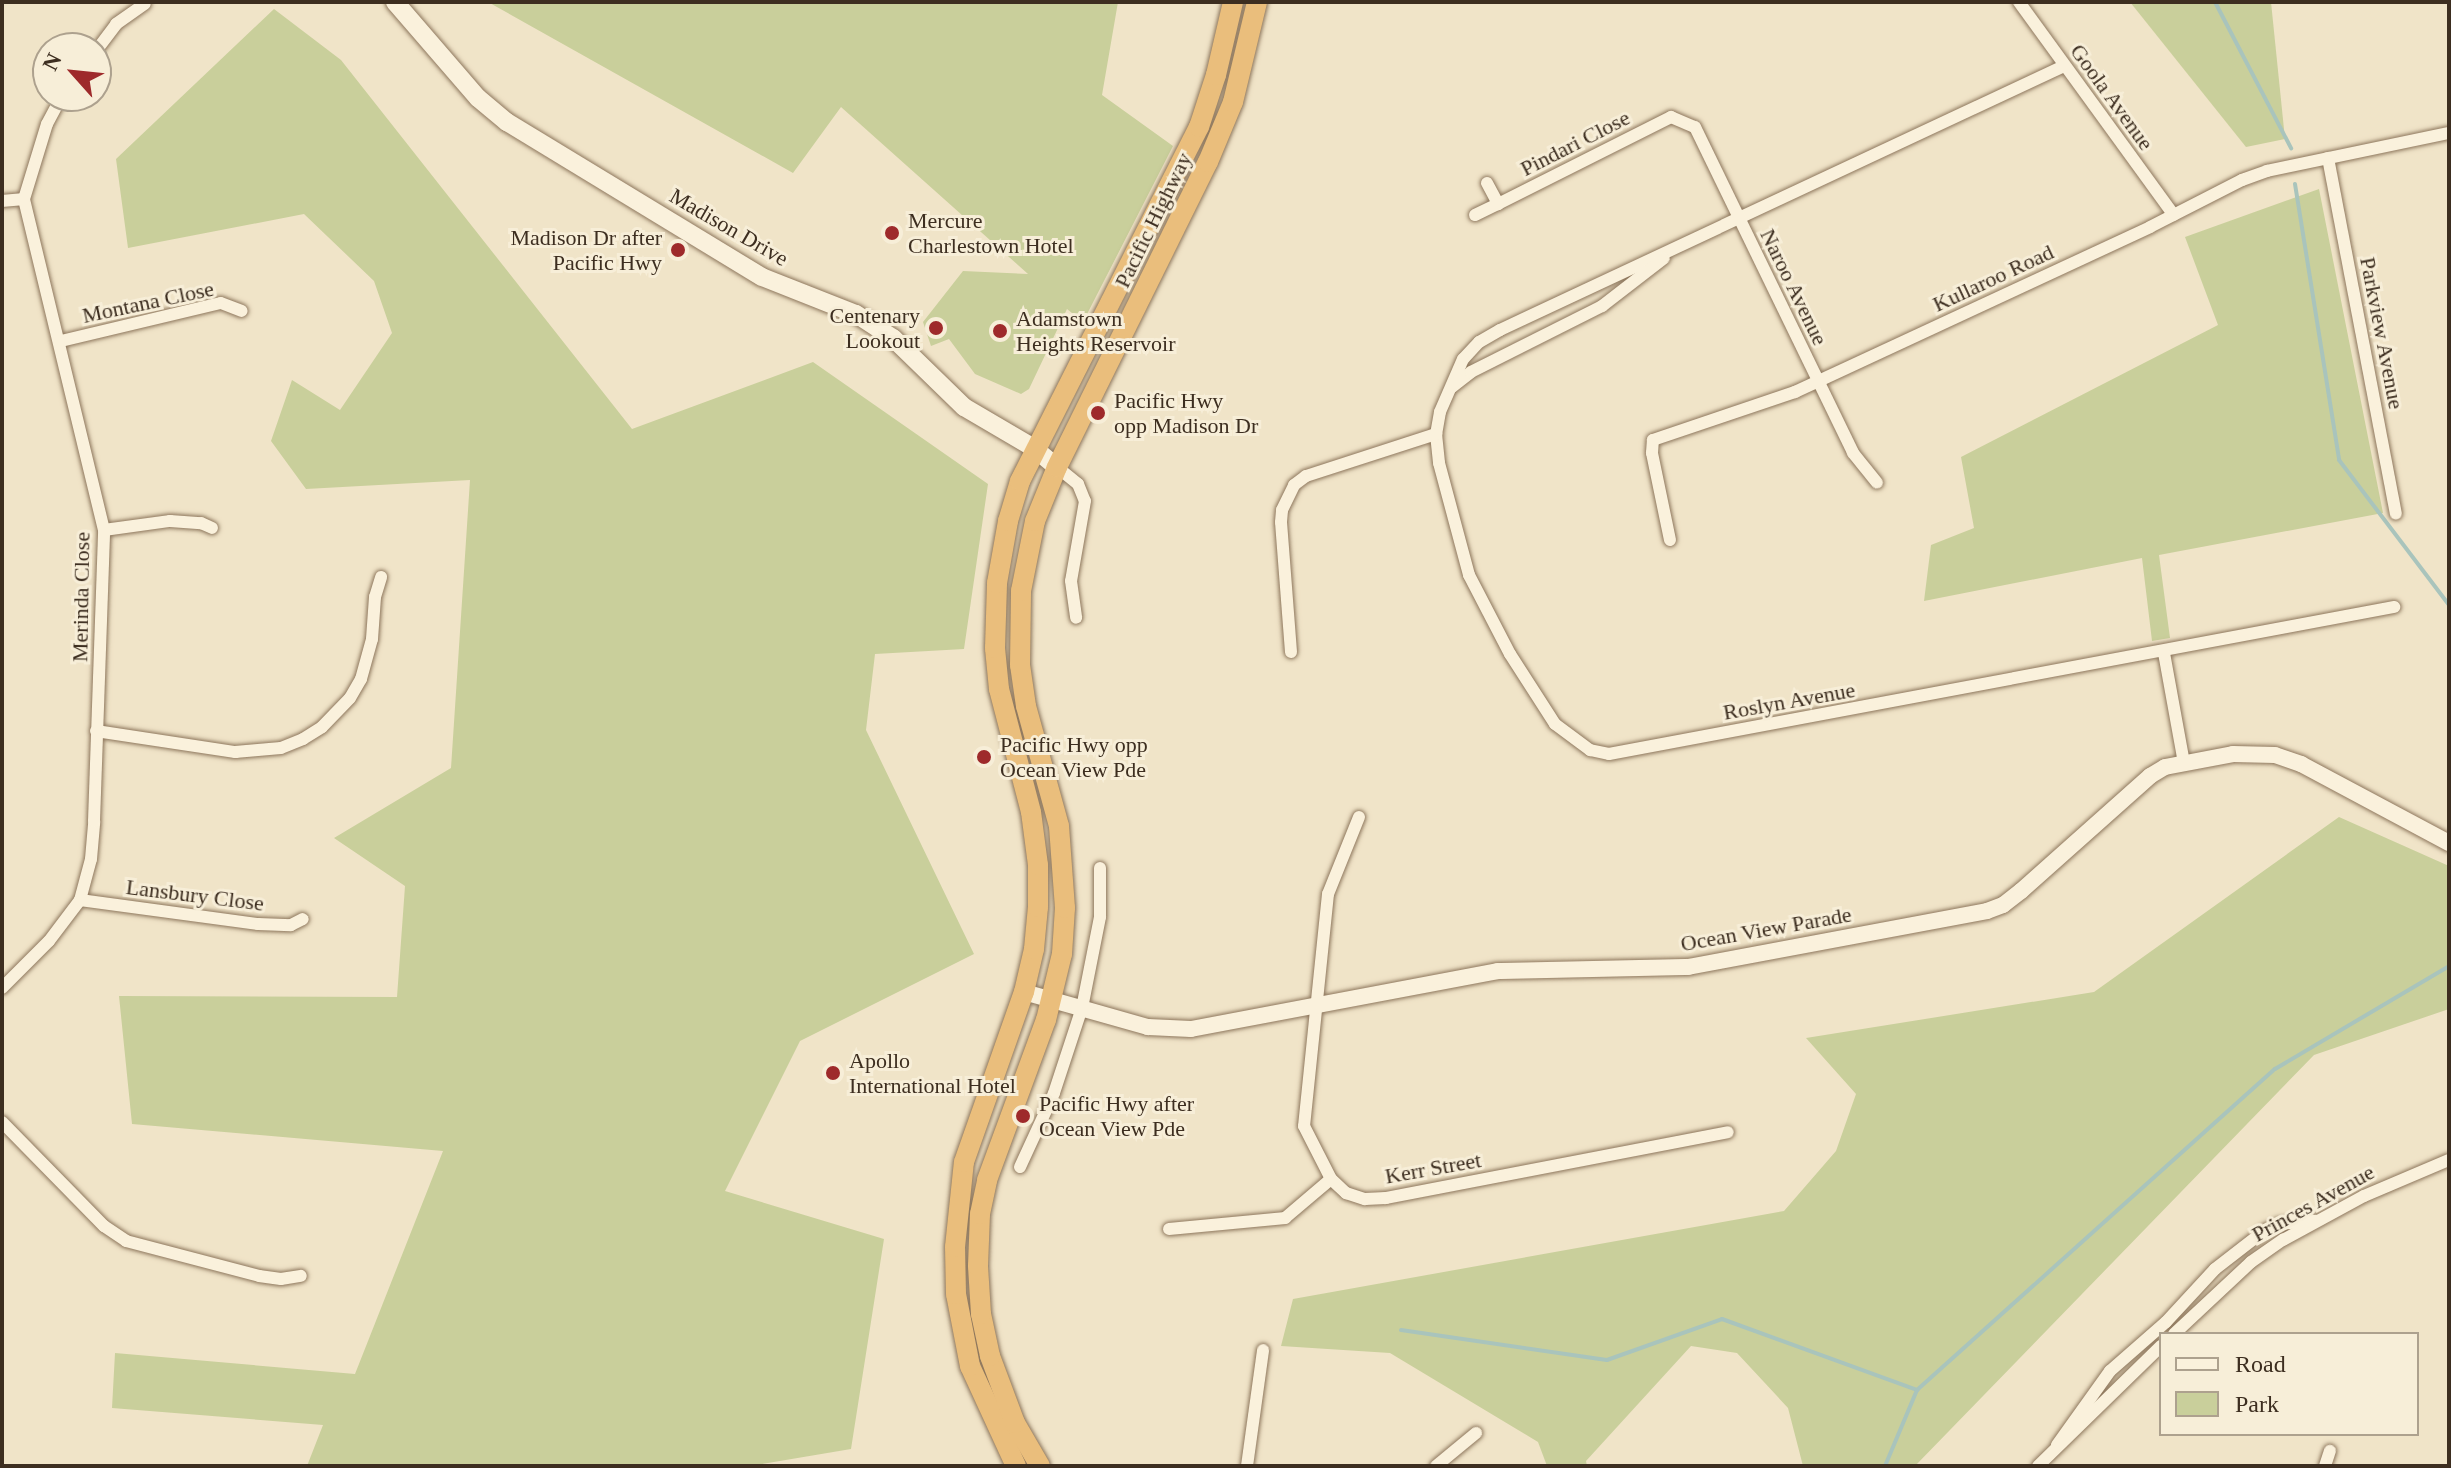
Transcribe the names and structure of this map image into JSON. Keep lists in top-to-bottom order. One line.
{"streets":{"highway":["Pacific Highway"],"main road":["Madison Drive"],"street":["Goola Avenue","Pindari Close","Kullaroo Road","Naroo Avenue","Montana Close","Parkview Avenue","Merinda Close","Roslyn Avenue","Lansbury Close","Ocean View Parade","Kerr Street","Princes Avenue"]},"crossings":[["Goola Avenue","Kullaroo Road"],["Goola Avenue","Roslyn Avenue"],["Pindari Close","Naroo Avenue"],["Pacific Highway","Madison Drive"],["Pacific Highway","Ocean View Parade"],["Kullaroo Road","Naroo Avenue"],["Kullaroo Road","Parkview Avenue"],["Naroo Avenue","Roslyn Avenue"],["Montana Close","Merinda Close"],["Merinda Close","Lansbury Close"]],"places":["Mercure Charlestown Hotel","Madison Dr after Pacific Hwy","Centenary Lookout","Adamstown Heights Reservoir","Pacific Hwy opp Madison Dr","Pacific Hwy opp Ocean View Pde","Apollo International Hotel","Pacific Hwy after Ocean View Pde"],"legend":["Road","Park"],"north":"top left"}
